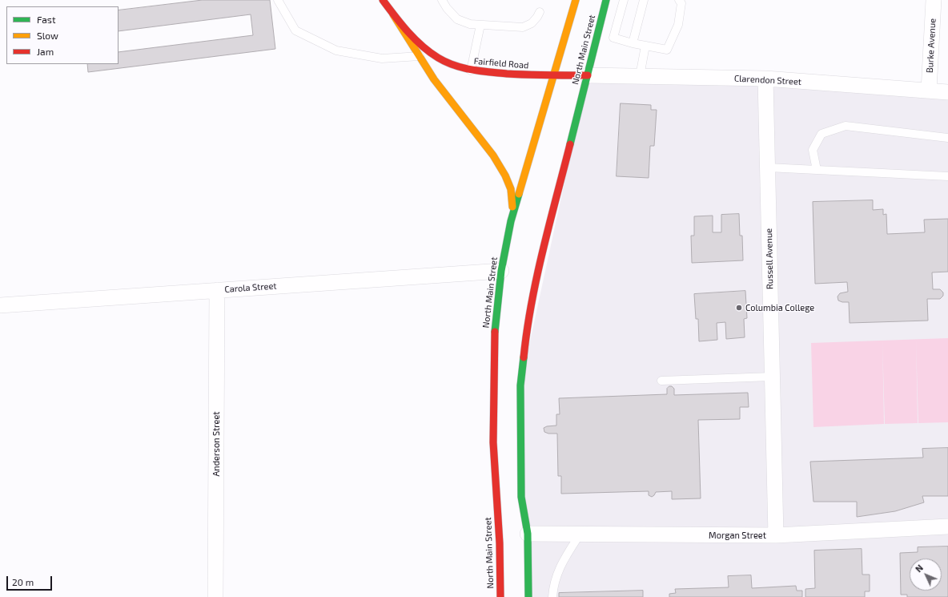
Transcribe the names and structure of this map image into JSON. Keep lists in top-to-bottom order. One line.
{"streets":{"main road":["North Main Street","Fairfield Road"],"street":["Burke Avenue","Clarendon Street","Russell Avenue","Carola Street","Anderson Street","Morgan Street"]},"crossings":[["Burke Avenue","Clarendon Street"],["North Main Street","Fairfield Road"],["North Main Street","Clarendon Street"],["North Main Street","Carola Street"],["North Main Street","Morgan Street"],["Fairfield Road","Clarendon Street"],["Clarendon Street","Russell Avenue"],["Russell Avenue","Morgan Street"],["Carola Street","Anderson Street"]],"places":["Columbia College"],"legend":["Fast","Slow","Jam"],"scale_bar":"20 m","north":"top left"}
